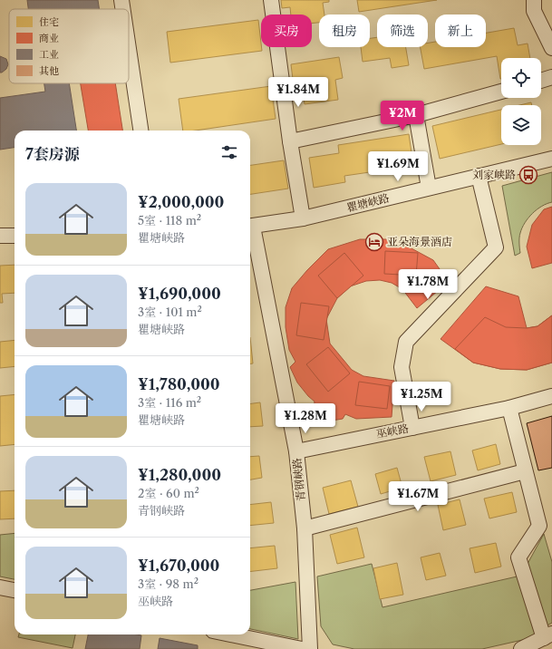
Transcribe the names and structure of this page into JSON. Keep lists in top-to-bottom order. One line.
{"streets":{"street":["瞿塘峡路","巫峡路","青钢峡路"]},"crossings":[["瞿塘峡路","青钢峡路"],["巫峡路","青钢峡路"]],"places":{"bus stop":["刘家峡路"],"hotel":["亚朵海景酒店"]},"legend":["住宅","商业","工业","其他"],"page":{"chip":["买房","租房","筛选","新上"],"price":["¥1.84M","¥2M","¥1.69M","¥1.78M","¥1.25M","¥1.28M","¥1.67M"],"heading":"7套房源","list":[{"name":"¥2,000,000","note":"5室 · 118 m² · 瞿塘峡路"},{"name":"¥1,690,000","note":"3室 · 101 m² · 瞿塘峡路"},{"name":"¥1,780,000","note":"3室 · 116 m² · 瞿塘峡路"},{"name":"¥1,280,000","note":"2室 · 60 m² · 青钢峡路"},{"name":"¥1,670,000","note":"3室 · 98 m² · 巫峡路"}]}}
